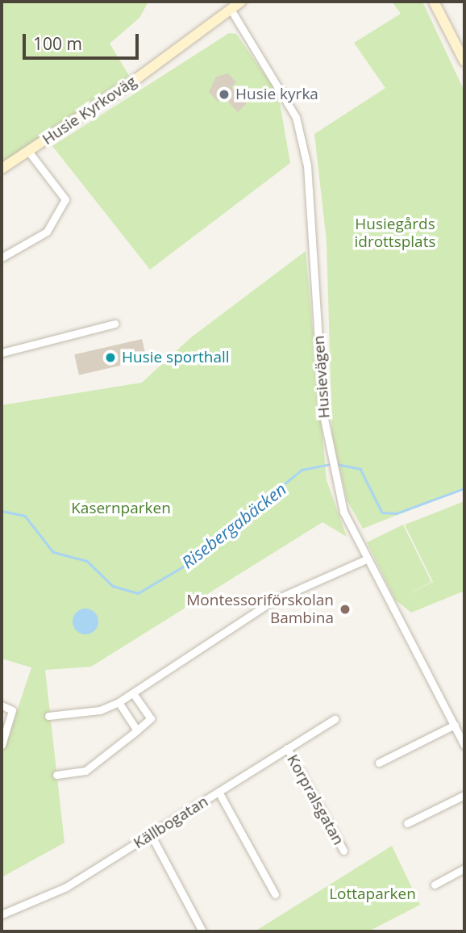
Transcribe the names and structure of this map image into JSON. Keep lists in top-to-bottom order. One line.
{"streets":{"street":["Husie Kyrkoväg","Husievägen","Korpralsgatan","Källbogatan"]},"crossings":[["Husie Kyrkoväg","Husievägen"],["Korpralsgatan","Källbogatan"]],"water":["Risebergabäcken"],"parks":["Husiegårds idrottsplats","Kasernparken","Lottaparken"],"places":["Husie kyrka","Husie sporthall","Montessoriförskolan Bambina"],"scale_bar":"100 m"}
